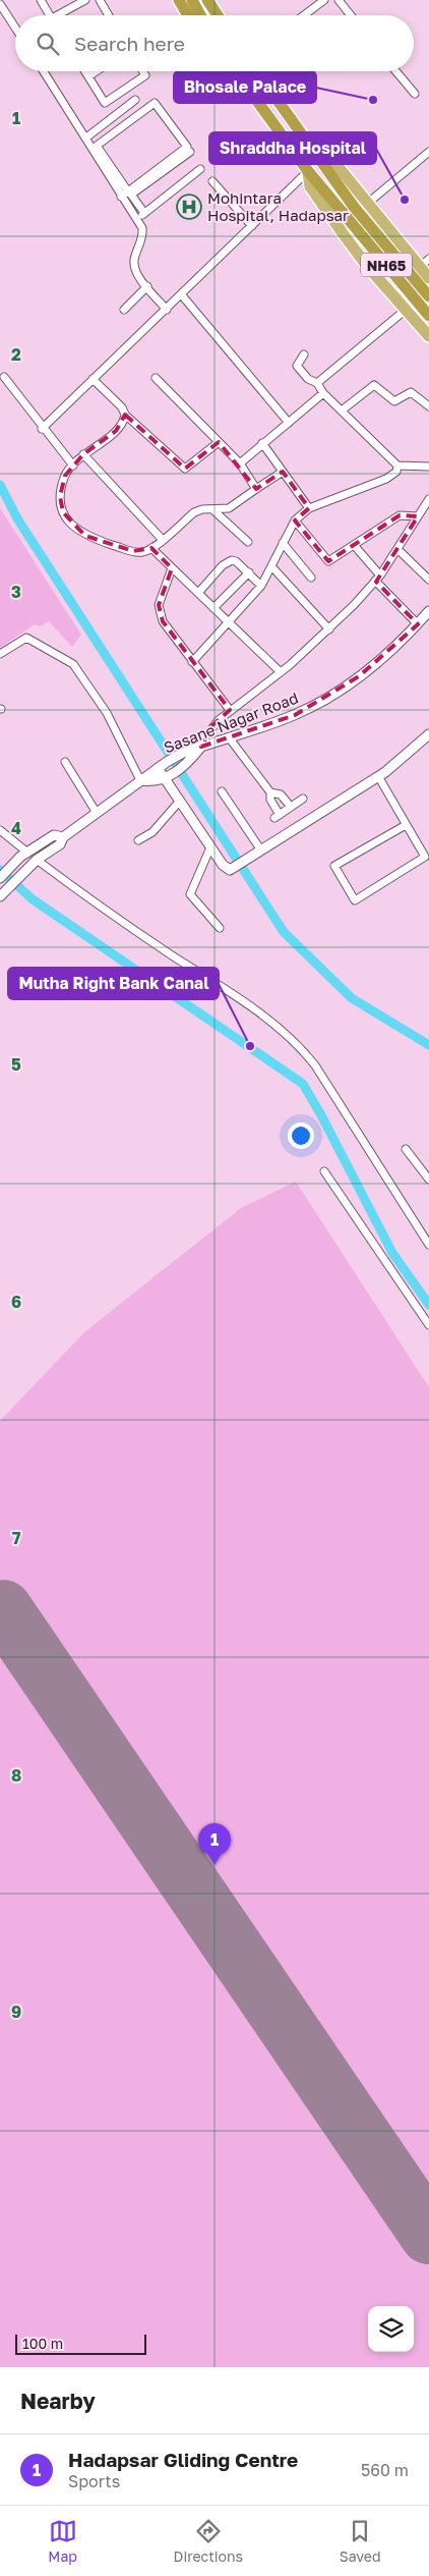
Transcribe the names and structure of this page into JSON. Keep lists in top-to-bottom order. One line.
{"streets":{"highway":["NH65"],"street":["Sasane Nagar Road"]},"places":{"other":["Bhosale Palace","Shraddha Hospital","Mutha Right Bank Canal"],"hospital":["Mohintara Hospital, Hadapsar"]},"scale_bar":"100 m","page":{"search":"Search here","pins":"1","scale":"100 m","heading":"Nearby","list":[{"mark":"1","name":"Hadapsar Gliding Centre","note":"Sports","value":"560 m"}],"nav":["Map","Directions","Saved"]},"grid":{"rows":["1","2","3","4","5","6","7","8","9"]}}
